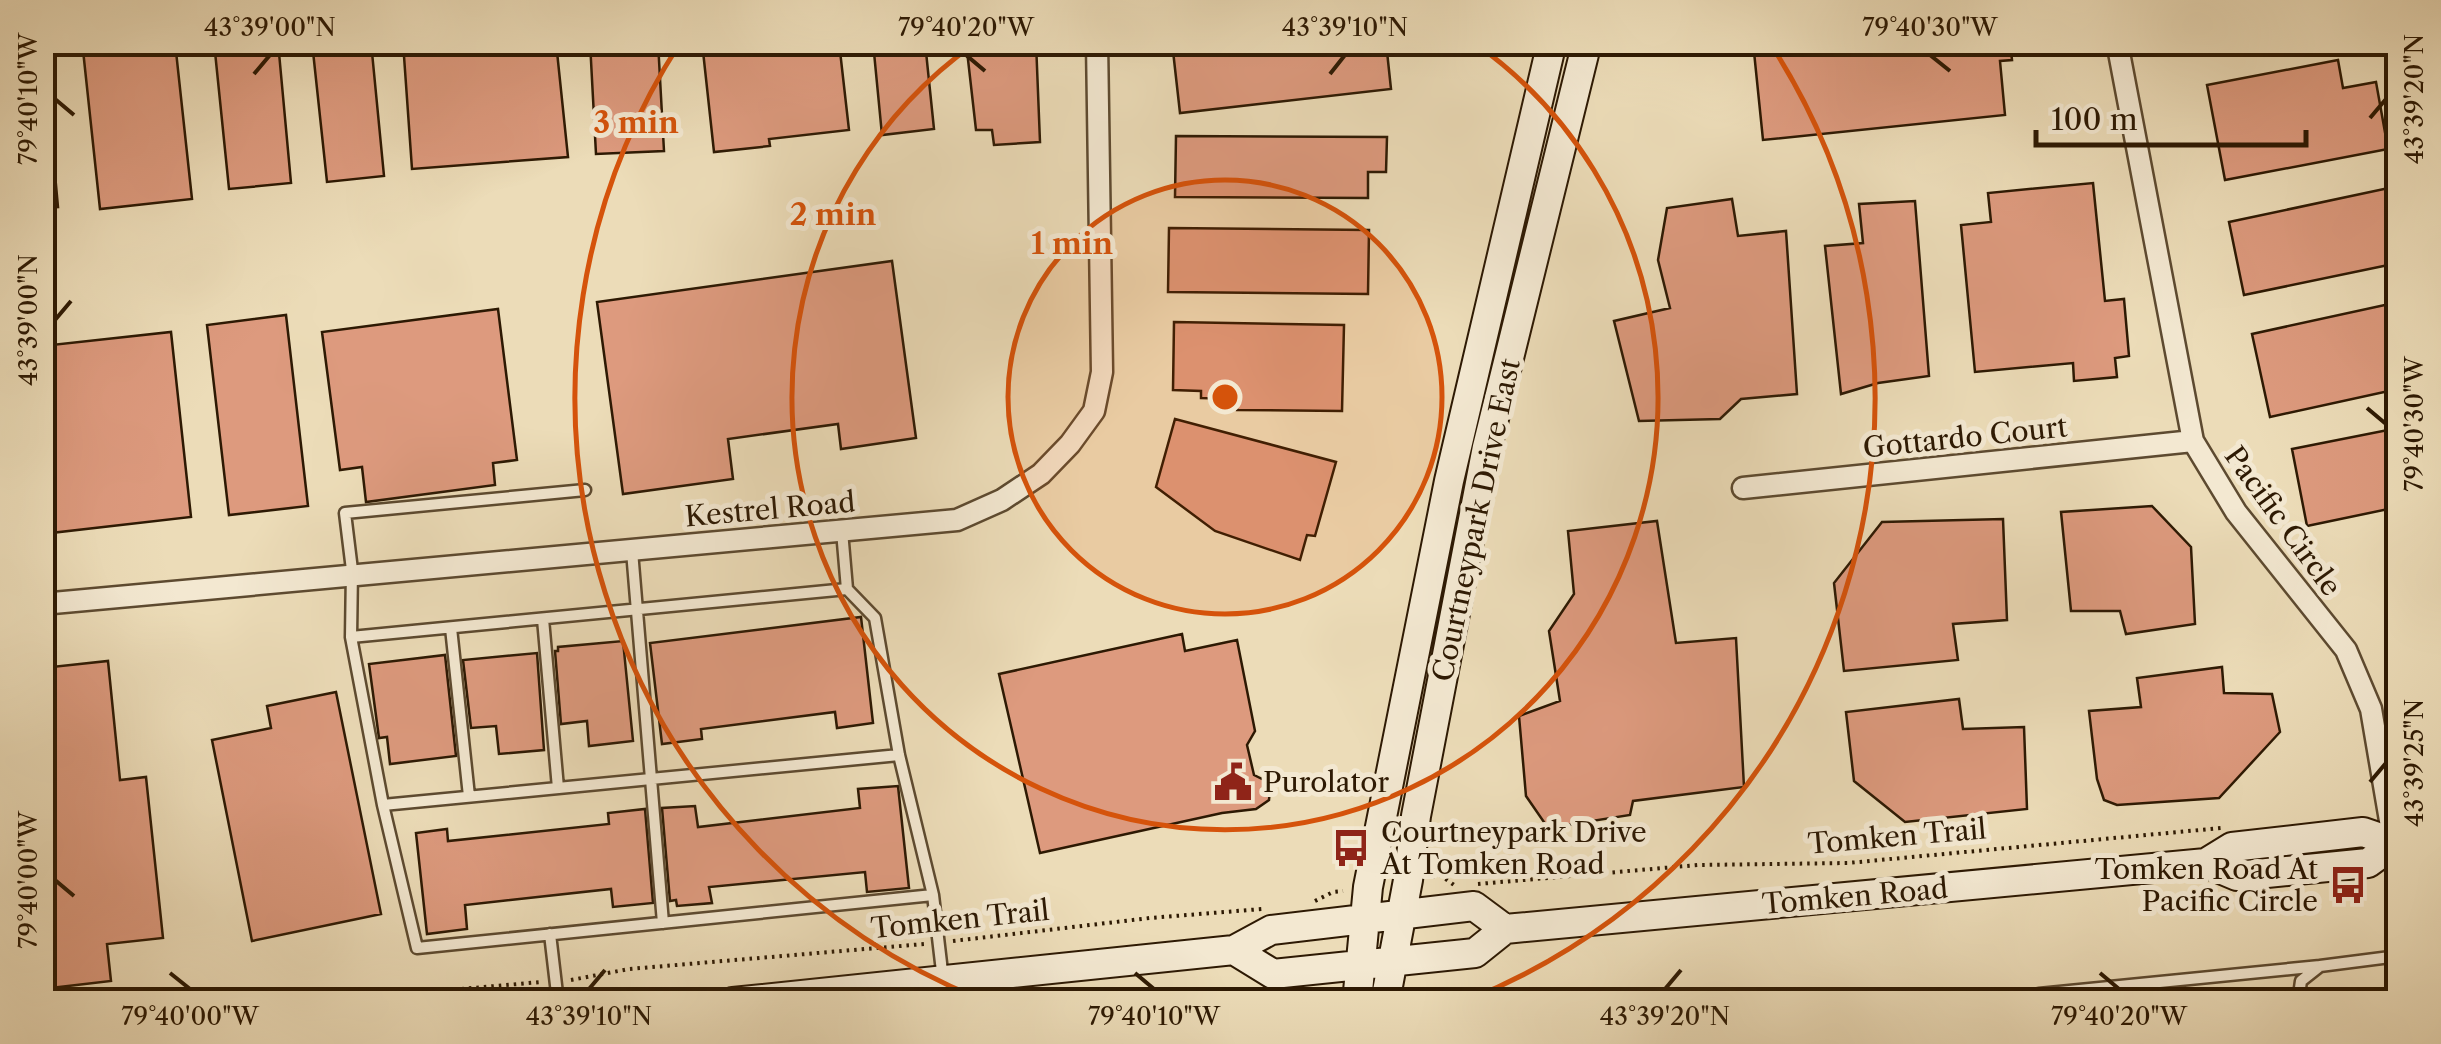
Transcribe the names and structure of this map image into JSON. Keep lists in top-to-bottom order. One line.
{"streets":{"main road":["Courtneypark Drive East","Tomken Road"],"street":["Gottardo Court","Kestrel Road","Pacific Circle"],"path":["Tomken Trail"]},"crossings":[["Gottardo Court","Pacific Circle"],["Courtneypark Drive East","Tomken Road"],["Pacific Circle","Tomken Road"]],"places":{"public building":["Purolator"],"bus stop":["Courtneypark Drive At Tomken Road","Tomken Road At Pacific Circle"]},"scale_bar":"100 m","coordinates":["43°39'00\"N","79°40'20\"W","43°39'10\"N","79°40'30\"W","43°39'20\"N","79°40'10\"W","43°39'25\"N","79°40'00\"W"],"rings":["3 min","2 min","1 min"]}
